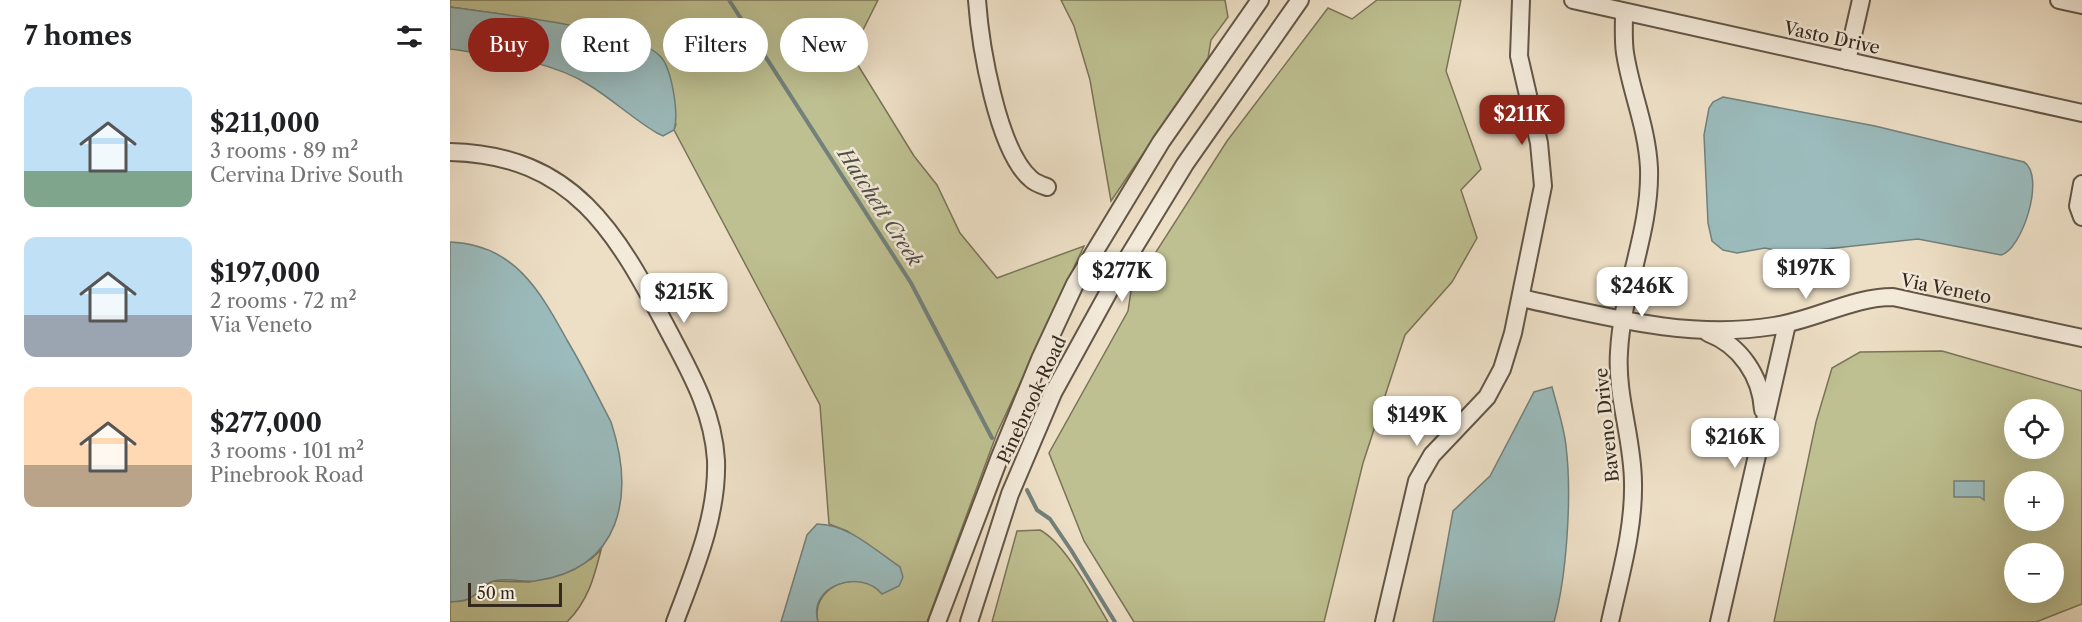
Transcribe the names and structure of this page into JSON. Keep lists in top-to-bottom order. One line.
{"streets":{"street":["Vasto Drive","Via Veneto","Pinebrook Road","Baveno Drive"]},"crossings":[["Vasto Drive","Baveno Drive"],["Via Veneto","Baveno Drive"]],"water":["Hatchett Creek"],"scale_bar":"50 m","page":{"heading":"7 homes","chip":["Buy","Rent","Filters","New"],"list":[{"name":"$211,000","note":"3 rooms · 89 m² · Cervina Drive South"},{"name":"$197,000","note":"2 rooms · 72 m² · Via Veneto"},{"name":"$277,000","note":"3 rooms · 101 m² · Pinebrook Road"}],"price":["$211K","$197K","$277K","$246K","$215K","$149K","$216K"],"map_buttons":["+","−"],"scale":"50 m"}}
